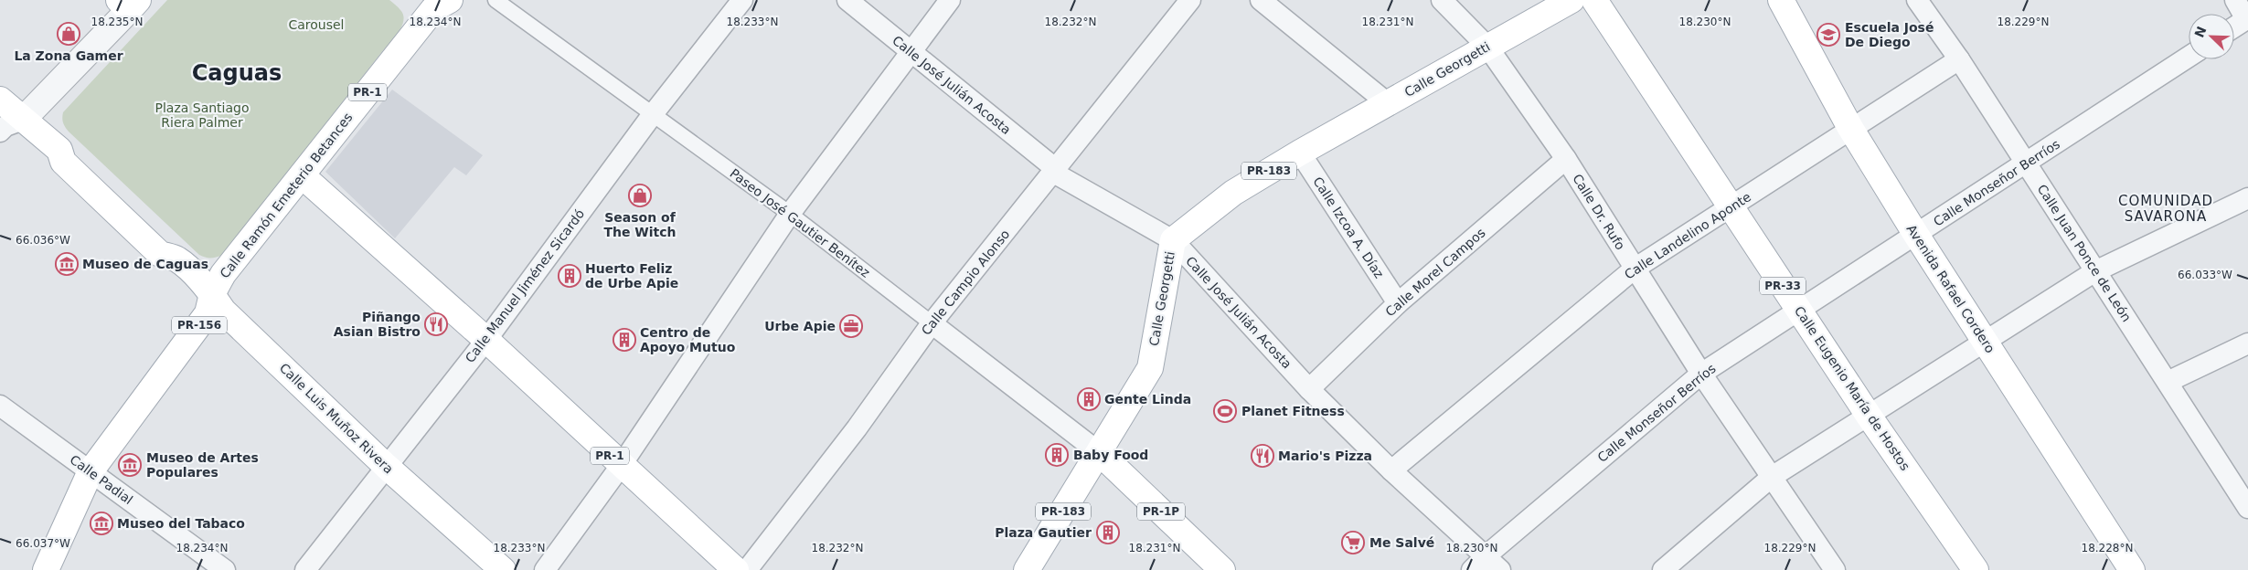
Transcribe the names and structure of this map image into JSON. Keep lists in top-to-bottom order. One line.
{"streets":{"main road":["Calle Georgetti","PR-1","PR-183","Calle Ramón Emeterio Betances","PR-33","Avenida Rafael Cordero","PR-156","Calle Eugenio María de Hostos","Calle Luis Muñoz Rivera","PR-1P"],"street":["Calle José Julián Acosta","Calle Monseñor Berríos","Calle Dr. Rufo","Paseo José Gautier Benítez","Calle Izcoa A. Díaz","Calle Landelino Aponte","Calle Juan Ponce de León","Calle Morel Campos","Calle Campio Alonso","Calle Manuel Jiménez Sicardó","Calle Padial"]},"crossings":[["Calle Georgetti","Calle José Julián Acosta"],["Calle Georgetti","Calle Dr. Rufo"],["Calle Georgetti","Paseo José Gautier Benítez"],["Calle Georgetti","Calle Izcoa A. Díaz"],["Calle Georgetti","PR-1P"],["Calle José Julián Acosta","Calle Monseñor Berríos"],["Calle José Julián Acosta","Calle Landelino Aponte"],["Calle José Julián Acosta","Calle Morel Campos"],["Calle José Julián Acosta","Calle Campio Alonso"],["PR-1","Calle Ramón Emeterio Betances"],["PR-1","Calle Manuel Jiménez Sicardó"],["Calle Monseñor Berríos","Calle Dr. Rufo"],["Calle Monseñor Berríos","Calle Juan Ponce de León"],["Calle Monseñor Berríos","Avenida Rafael Cordero"],["Calle Monseñor Berríos","Calle Eugenio María de Hostos"],["Calle Ramón Emeterio Betances","Calle Luis Muñoz Rivera"],["Calle Ramón Emeterio Betances","Calle Padial"],["Calle Dr. Rufo","Calle Landelino Aponte"],["Calle Dr. Rufo","Calle Morel Campos"],["Paseo José Gautier Benítez","Calle Campio Alonso"],["Paseo José Gautier Benítez","Calle Manuel Jiménez Sicardó"],["Paseo José Gautier Benítez","PR-1P"],["Calle Izcoa A. Díaz","Calle Morel Campos"],["Calle Landelino Aponte","Calle Juan Ponce de León"],["Calle Landelino Aponte","Avenida Rafael Cordero"],["Calle Landelino Aponte","Calle Eugenio María de Hostos"],["Calle Manuel Jiménez Sicardó","Calle Luis Muñoz Rivera"]],"districts":["Caguas","COMUNIDAD SAVARONA"],"parks":["Carousel","Plaza Santiago Riera Palmer"],"places":{"shop":["La Zona Gamer","Season of The Witch"],"school or university":["Escuela José De Diego"],"museum":["Museo de Caguas","Museo de Artes Populares","Museo del Tabaco"],"building":["Huerto Feliz de Urbe Apie","Centro de Apoyo Mutuo","Gente Linda","Baby Food","Plaza Gautier"],"restaurant":["Piñango Asian Bistro","Mario's Pizza"],"office":["Urbe Apie"],"sports":["Planet Fitness"],"supermarket":["Me Salvé"]},"north":"top left","coordinates":["18.235°N","18.234°N","18.233°N","18.232°N","18.231°N","18.230°N","18.229°N","66.036°W","66.033°W","66.037°W","18.228°N"]}
